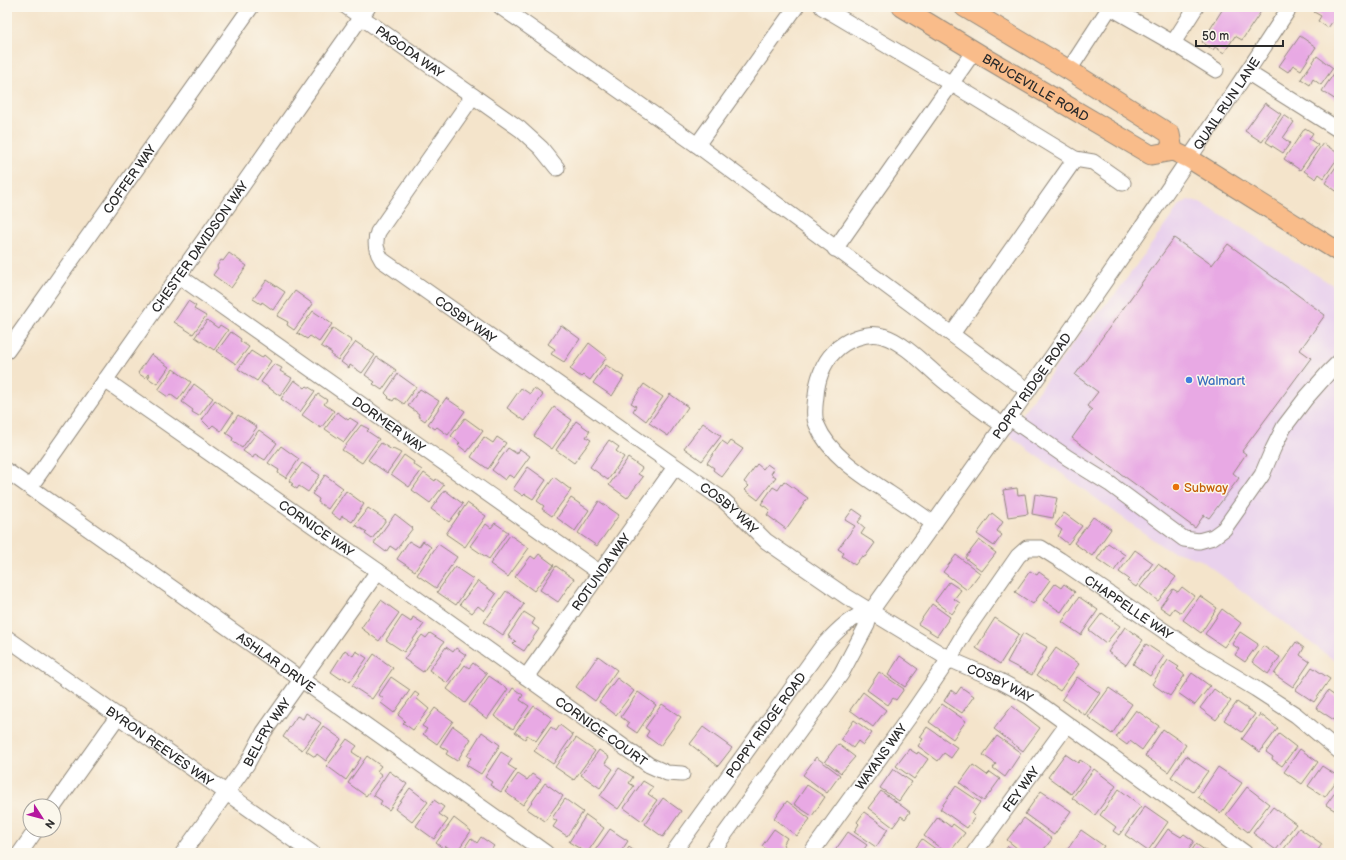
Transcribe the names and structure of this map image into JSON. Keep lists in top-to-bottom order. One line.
{"streets":{"main road":["BRUCEVILLE ROAD"],"street":["PAGODA WAY","QUAIL RUN LANE","COFFER WAY","CHESTER DAVIDSON WAY","COSBY WAY","POPPY RIDGE ROAD","DORMER WAY","CORNICE WAY","ROTUNDA WAY","CHAPPELLE WAY","ASHLAR DRIVE","CORNICE COURT","BELFRY WAY","BYRON REEVES WAY","WAYANS WAY","FEY WAY"]},"crossings":[["PAGODA WAY","CHESTER DAVIDSON WAY"],["PAGODA WAY","COSBY WAY"],["QUAIL RUN LANE","POPPY RIDGE ROAD"],["CHESTER DAVIDSON WAY","DORMER WAY"],["CHESTER DAVIDSON WAY","CORNICE WAY"],["CHESTER DAVIDSON WAY","ASHLAR DRIVE"],["COSBY WAY","POPPY RIDGE ROAD"],["COSBY WAY","ROTUNDA WAY"],["COSBY WAY","CHAPPELLE WAY"],["COSBY WAY","WAYANS WAY"],["COSBY WAY","FEY WAY"],["DORMER WAY","ROTUNDA WAY"],["CORNICE WAY","ROTUNDA WAY"],["CORNICE WAY","CORNICE COURT"],["CORNICE WAY","BELFRY WAY"],["ROTUNDA WAY","CORNICE COURT"],["CHAPPELLE WAY","WAYANS WAY"],["ASHLAR DRIVE","BELFRY WAY"],["BELFRY WAY","BYRON REEVES WAY"]],"places":["Walmart","Subway"],"scale_bar":"50 m","north":"bottom right"}
